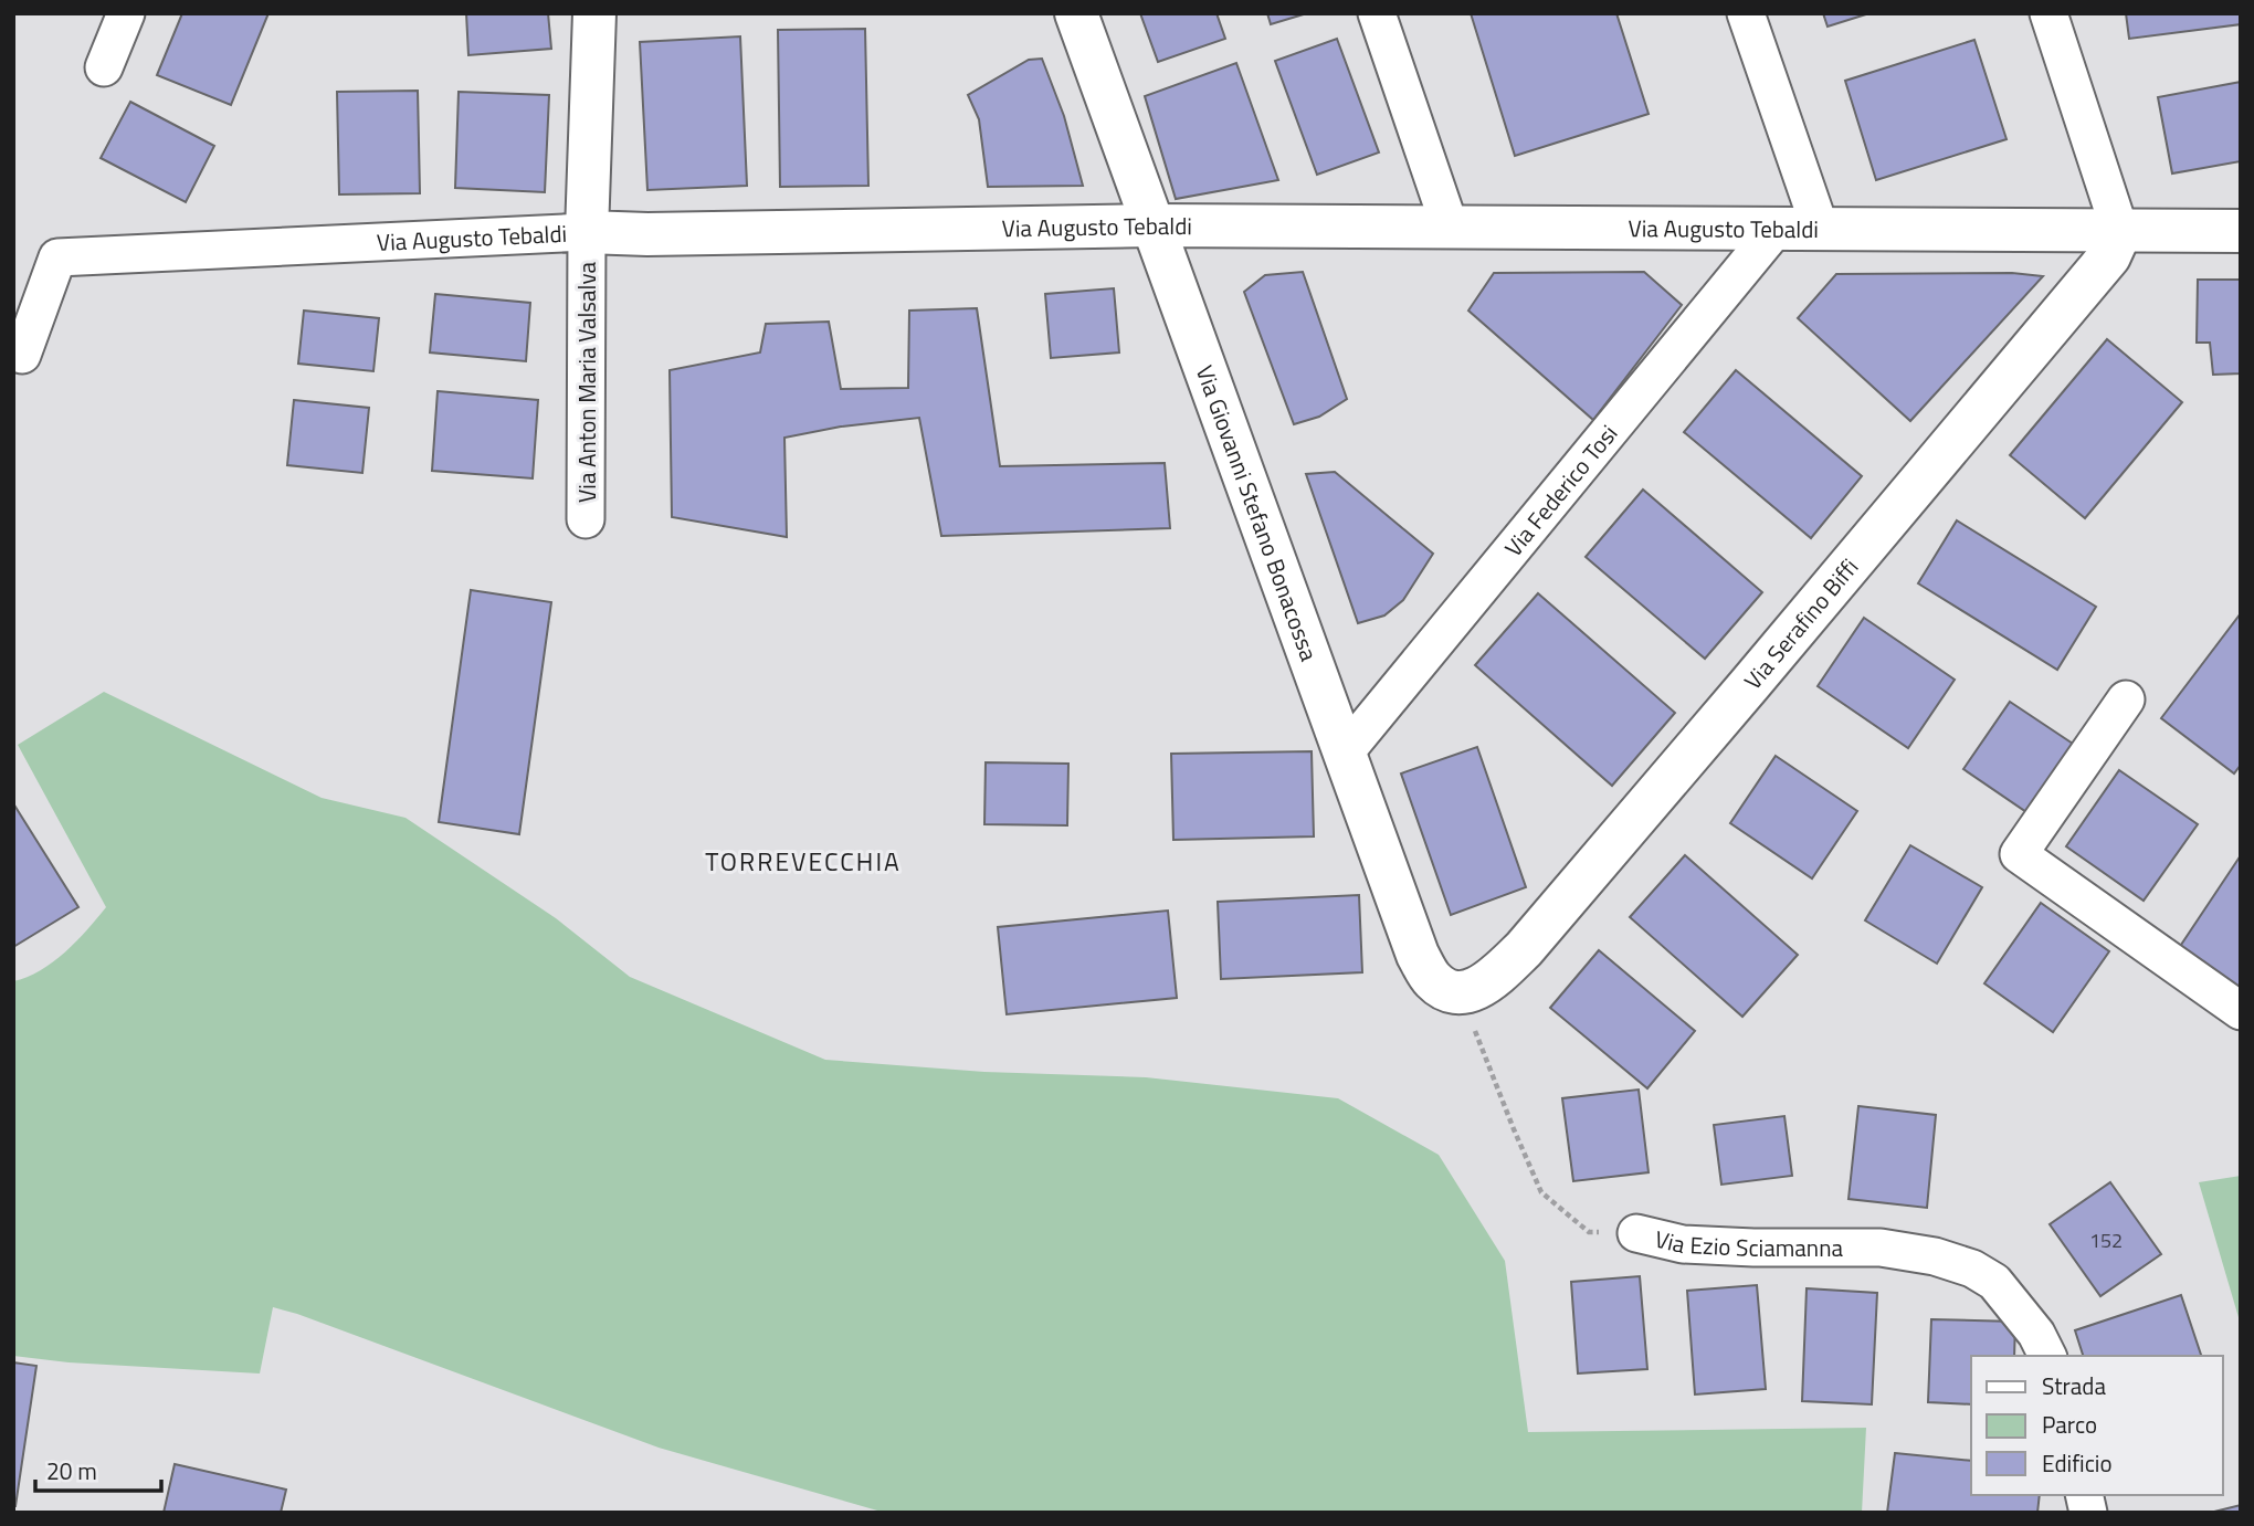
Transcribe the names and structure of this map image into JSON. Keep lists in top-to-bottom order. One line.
{"streets":{"street":["Via Augusto Tebaldi","Via Anton Maria Valsalva","Via Federico Tosi","Via Giovanni Stefano Bonacossa","Via Serafino Biffi","Via Ezio Sciamanna"]},"crossings":[["Via Augusto Tebaldi","Via Anton Maria Valsalva"],["Via Augusto Tebaldi","Via Federico Tosi"],["Via Augusto Tebaldi","Via Giovanni Stefano Bonacossa"],["Via Augusto Tebaldi","Via Serafino Biffi"],["Via Federico Tosi","Via Giovanni Stefano Bonacossa"],["Via Giovanni Stefano Bonacossa","Via Serafino Biffi"],["Via Giovanni Stefano Bonacossa","Via Ezio Sciamanna"],["Via Serafino Biffi","Via Ezio Sciamanna"]],"districts":["TORREVECCHIA"],"house_numbers":["152"],"legend":["Strada","Parco","Edificio"],"scale_bar":"20 m"}
